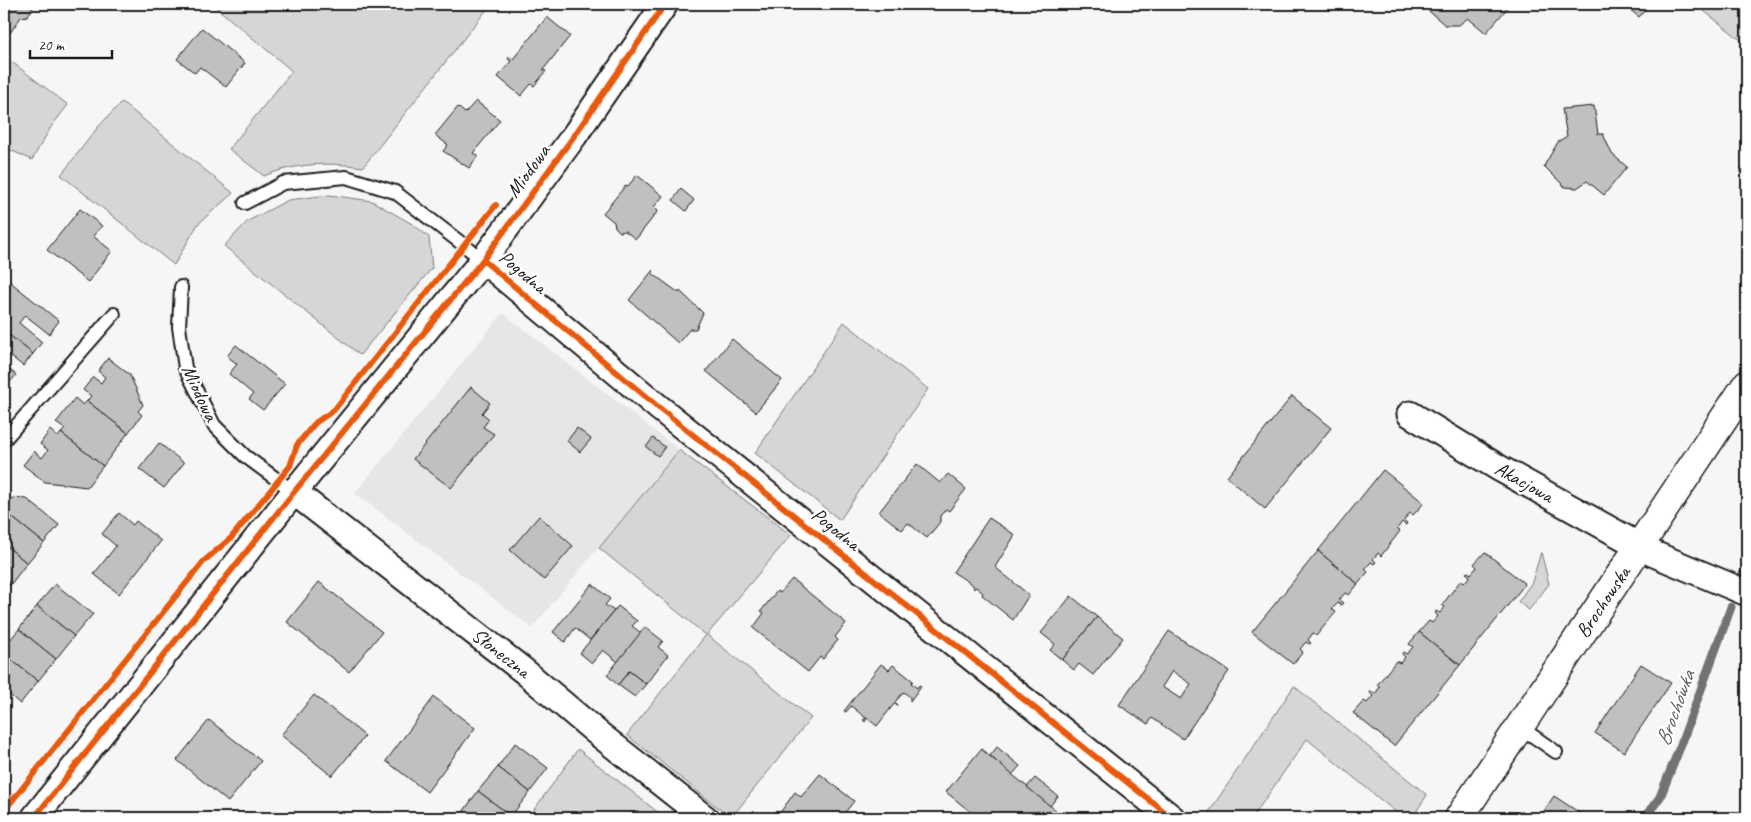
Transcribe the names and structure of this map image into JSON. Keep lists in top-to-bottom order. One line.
{"streets":{"street":["Miodowa","Pogodna","Akacjowa","Brochowska","Słoneczna"]},"crossings":[["Miodowa","Pogodna"],["Miodowa","Słoneczna"],["Akacjowa","Brochowska"]],"water":["Brochówka"],"scale_bar":"20 m"}
